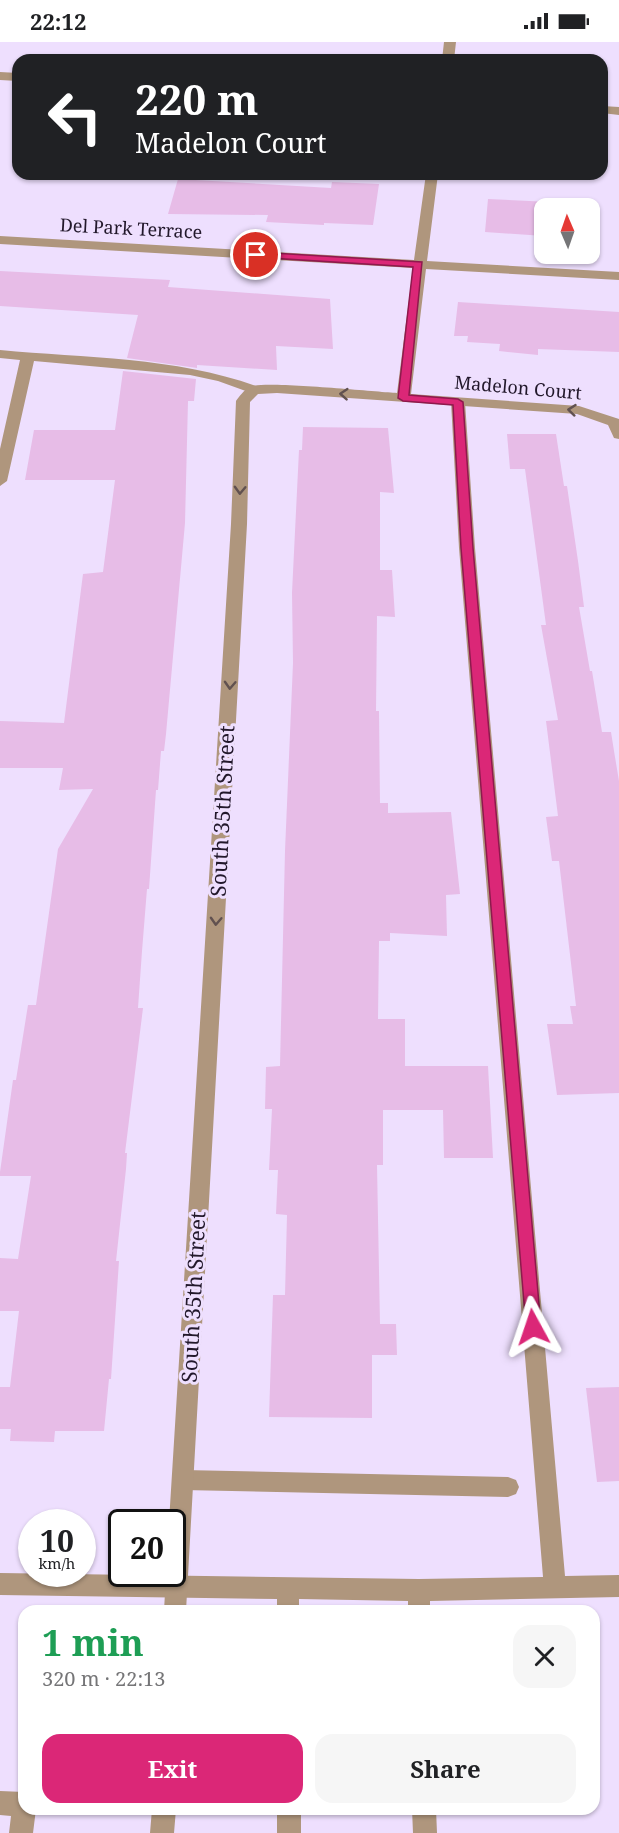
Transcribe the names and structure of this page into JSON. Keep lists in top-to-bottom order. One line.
{"streets":{"street":["Del Park Terrace","Madelon Court","South 35th Street"]},"one_way":["Madelon Court","South 35th Street"],"north":"top","page":{"status":"22:12","turn":["220 m","Madelon Court"],"speed":"10 km/h","limit":"20","heading":["1 min","320 m · 22:13"],"buttons":["Exit","Share"]}}
